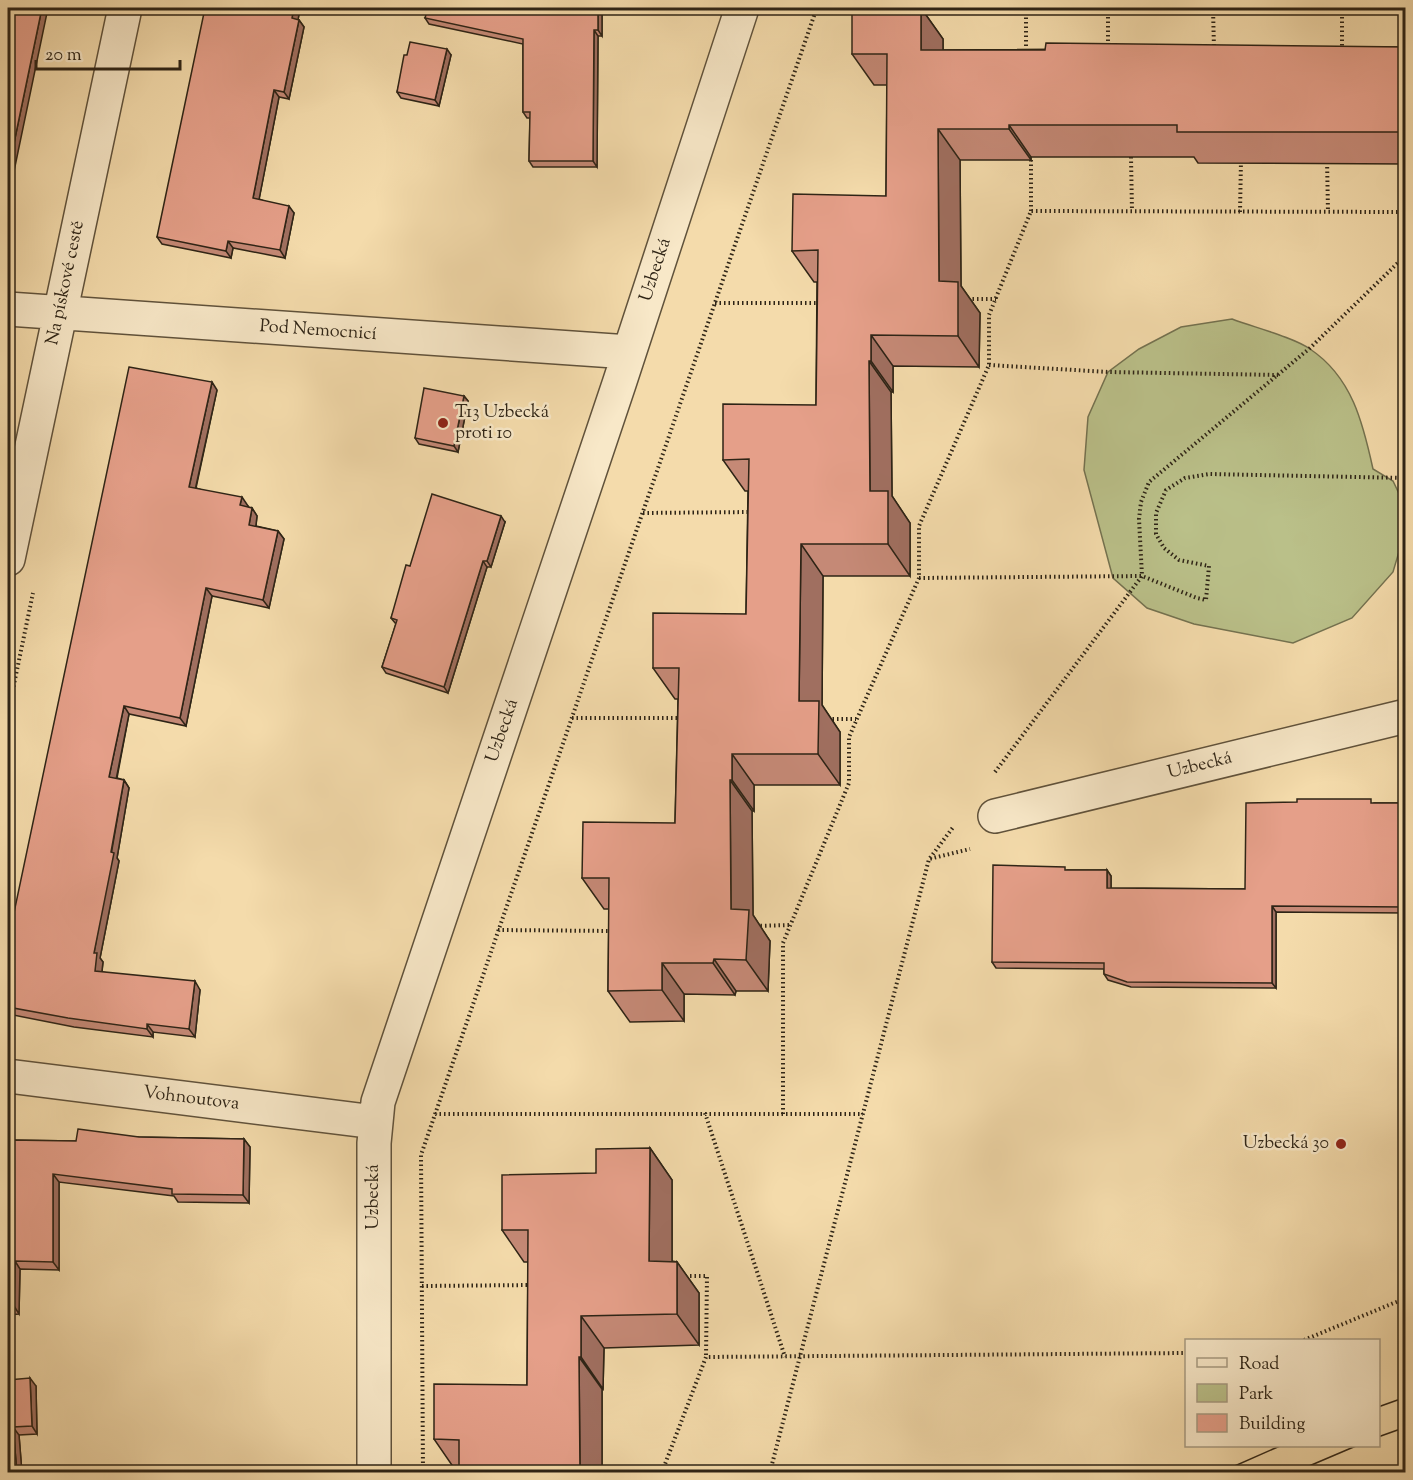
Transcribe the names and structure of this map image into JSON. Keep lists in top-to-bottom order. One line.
{"streets":{"street":["Uzbecká","Na pískové cestě","Pod Nemocnicí","Vohnoutova"]},"crossings":[["Uzbecká","Pod Nemocnicí"],["Uzbecká","Vohnoutova"],["Na pískové cestě","Pod Nemocnicí"]],"places":["T13 Uzbecká proti 10","Uzbecká 30"],"legend":["Road","Park","Building"],"scale_bar":"20 m"}
